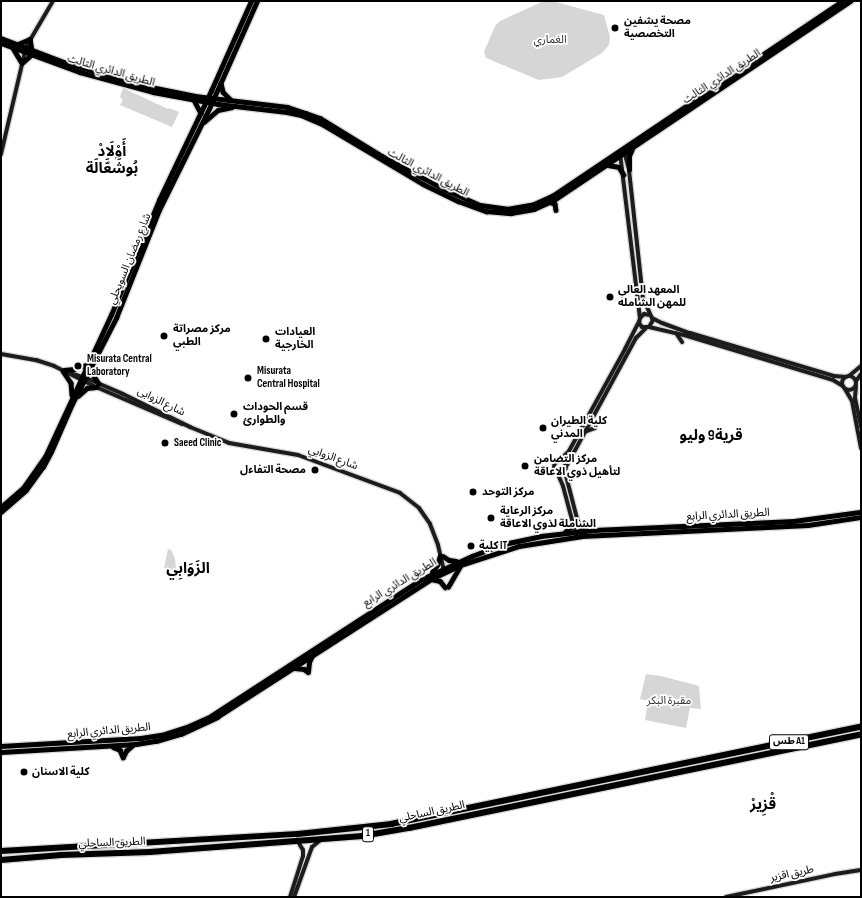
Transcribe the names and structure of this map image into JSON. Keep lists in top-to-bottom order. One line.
{"streets":{"highway":["طس A1","الطريق الساحلي","1"],"main road":["الطريق الدائري الثالث","شارع رمضان السويحلي","الطريق الدائري الرابع"],"street":["شارع الزوابى","شارع الزوابي","طريق اقزير"]},"crossings":[["الطريق الدائري الثالث","شارع رمضان السويحلي"],["شارع رمضان السويحلي","شارع الزوابى"],["شارع الزوابى","شارع الزوابي"],["شارع الزوابي","الطريق الدائري الرابع"]],"districts":["أَوْلَادْ بُوشَعَّالَة","قرية9 وليو","الزَوَابِي","قْزِيرْ"],"parks":["الغماري","مقبرة البكر"],"places":["مصحة يشفين التخصصية","المعهد العالي للمهن الشامله","مركز مصراتة الطبي","العيادات الخارجية","Misurata Central Laboratory","Misurata Central Hospital","قسم الحوداث والطوارئ","كلية الطيران المدني","Saeed Clinic","مركز التضامن لتأهيل ذوي الاعاقة","مصحة التفاءل","مركز التوحد","مركز الرعاية الشاملة لذوي الاعاقة","كلية IT","كلية الاسنان"]}
